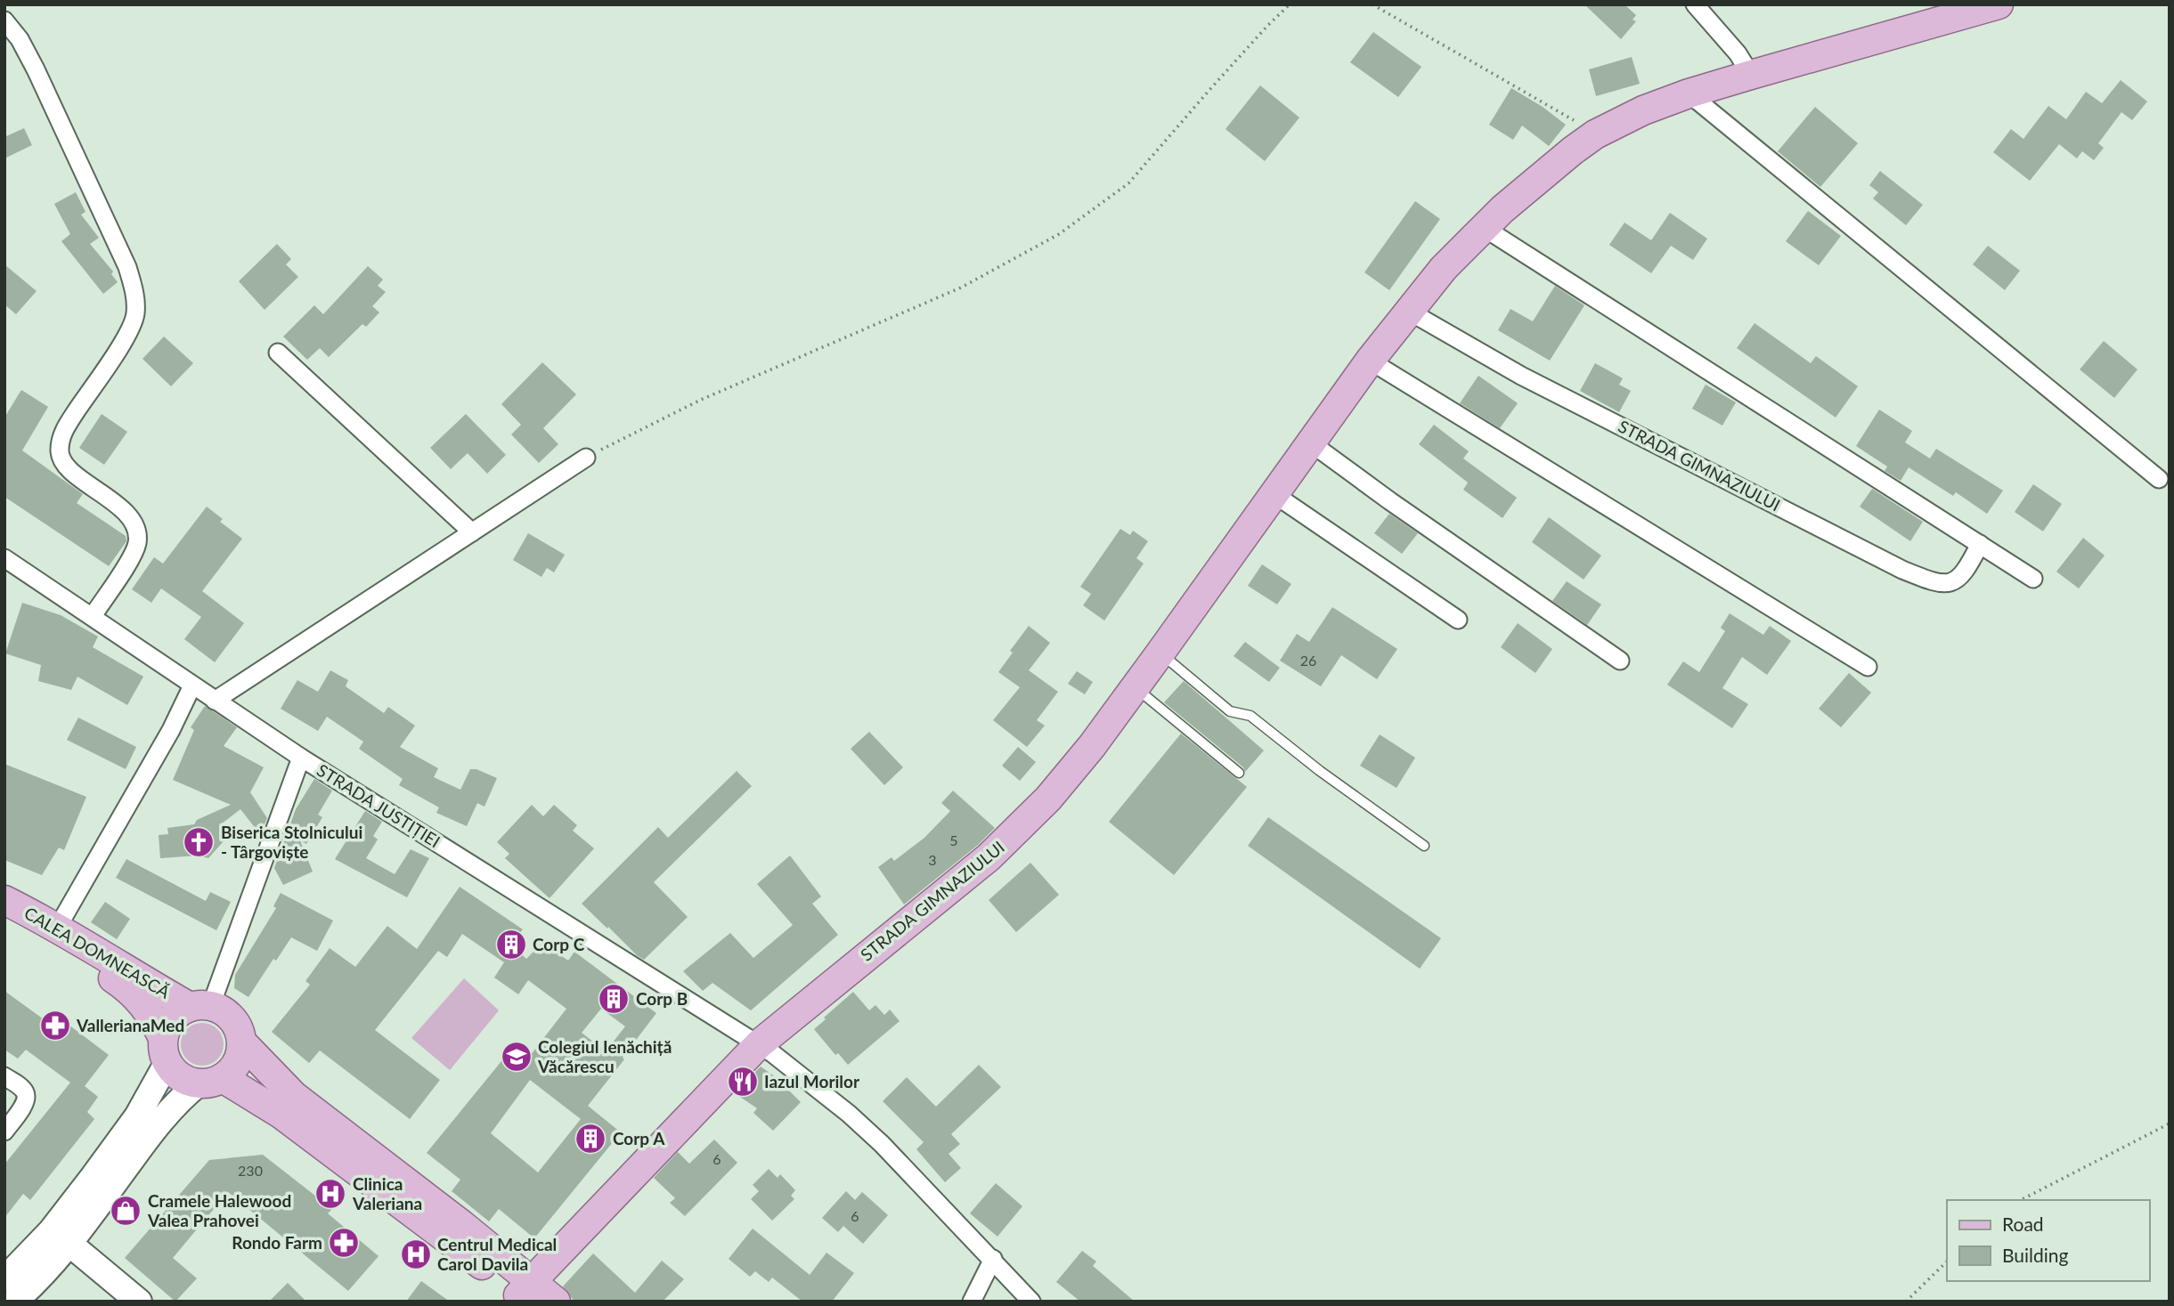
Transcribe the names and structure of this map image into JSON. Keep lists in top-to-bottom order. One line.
{"streets":{"main road":["STRADA GIMNAZIULUI","CALEA DOMNEASCĂ"],"street":["STRADA JUSTIȚIEI"]},"crossings":[["STRADA GIMNAZIULUI","STRADA JUSTIȚIEI"]],"places":{"church":["Biserica Stolnicului - Târgoviște"],"building":["Corp C","Corp B","Corp A"],"pharmacy":["VallerianaMed","Rondo Farm"],"school or university":["Colegiul Ienăchiță Văcărescu"],"restaurant":["Iazul Morilor"],"hospital":["Clinica Valeriana","Centrul Medical Carol Davila"],"shop":["Cramele Halewood Valea Prahovei"]},"house_numbers":["26","5","3","6","230","6"],"legend":["Road","Building"]}
